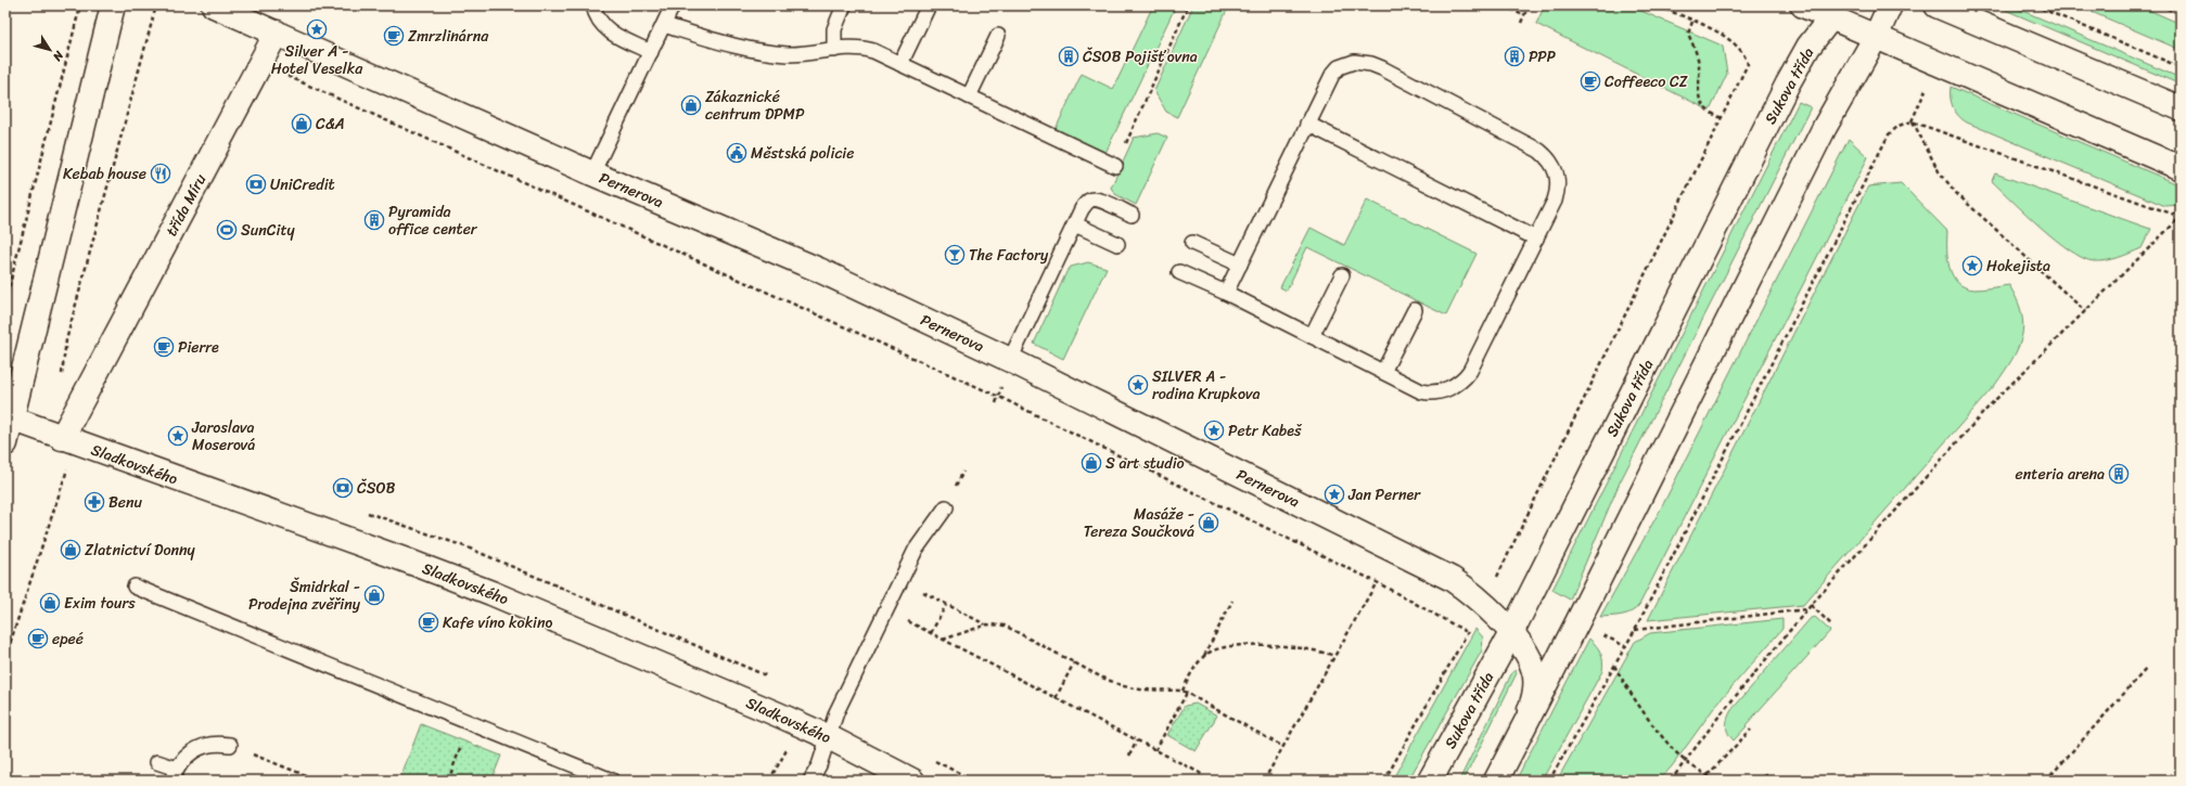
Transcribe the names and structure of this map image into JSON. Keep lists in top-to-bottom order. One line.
{"streets":{"street":["Sukova třída","Pernerova","třída Míru","Sladkovského"]},"crossings":[["Sukova třída","Pernerova"],["Pernerova","třída Míru"],["třída Míru","Sladkovského"]],"places":{"place":["Silver A - Hotel Veselka","Hokejista","SILVER A - rodina Krupkova","Petr Kabeš","Jaroslava Moserová","Jan Perner"],"cafe":["Zmrzlinárna","Coffeeco CZ","Pierre","Kafe víno kokino","epeé"],"building":["ČSOB Pojišťovna","PPP","Pyramida office center","enteria arena"],"shop":["Zákaznické centrum DPMP","C&A","S art studio","Masáže - Tereza Součková","Zlatnictví Donny","Šmidrkal - Prodejna zvěřiny","Exim tours"],"public building":["Městská policie"],"restaurant":["Kebab house"],"bank":["UniCredit","ČSOB"],"sports":["SunCity"],"bar":["The Factory"],"pharmacy":["Benu"]},"north":"bottom right"}
